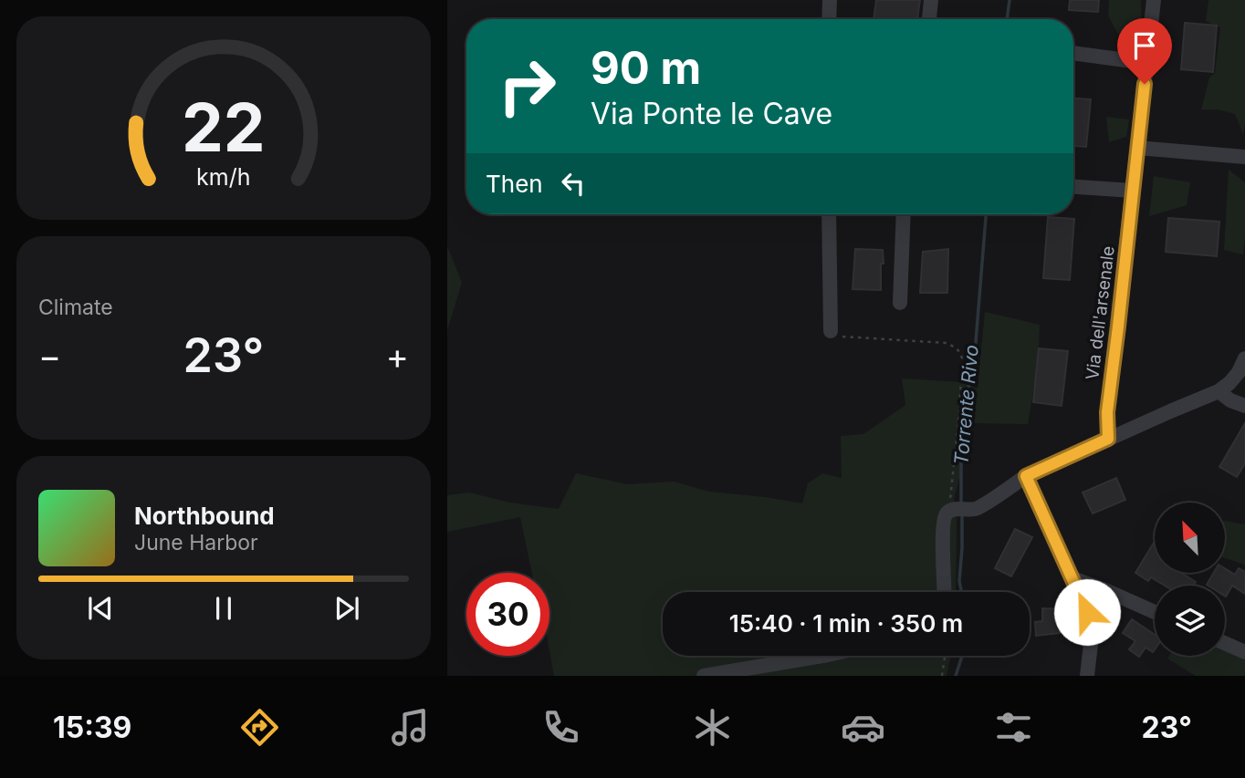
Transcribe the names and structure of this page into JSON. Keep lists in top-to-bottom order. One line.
{"streets":{"street":["Via dell'arsenale"]},"water":["Torrente Rivo"],"north":"top left","page":{"turn":["90 m","Via Ponte le Cave"],"then":"Then","tile":"Climate","heat":["−","23°","+"],"song":["Northbound","June Harbor"],"limit":"30","trip":"15:40 · 1 min · 350 m","tabs":["15:39","23°"],"gauge":["22","km/h"]}}
